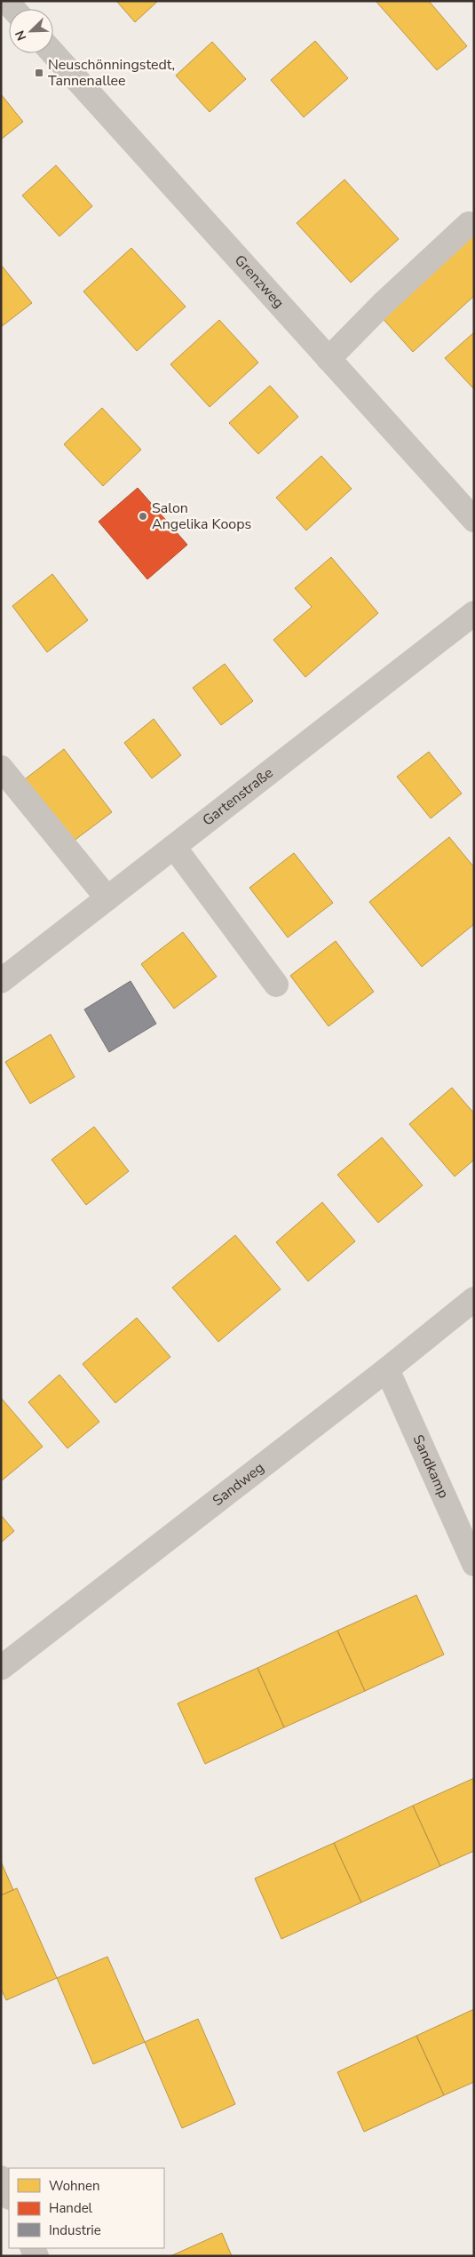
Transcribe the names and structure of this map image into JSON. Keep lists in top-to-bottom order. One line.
{"streets":{"street":["Grenzweg","Gartenstraße","Sandkamp","Sandweg"]},"crossings":[["Sandkamp","Sandweg"]],"places":{"transit":["Neuschönningstedt, Tannenallee"],"other":["Salon Angelika Koops"]},"legend":["Wohnen","Handel","Industrie"],"north":"bottom left"}
